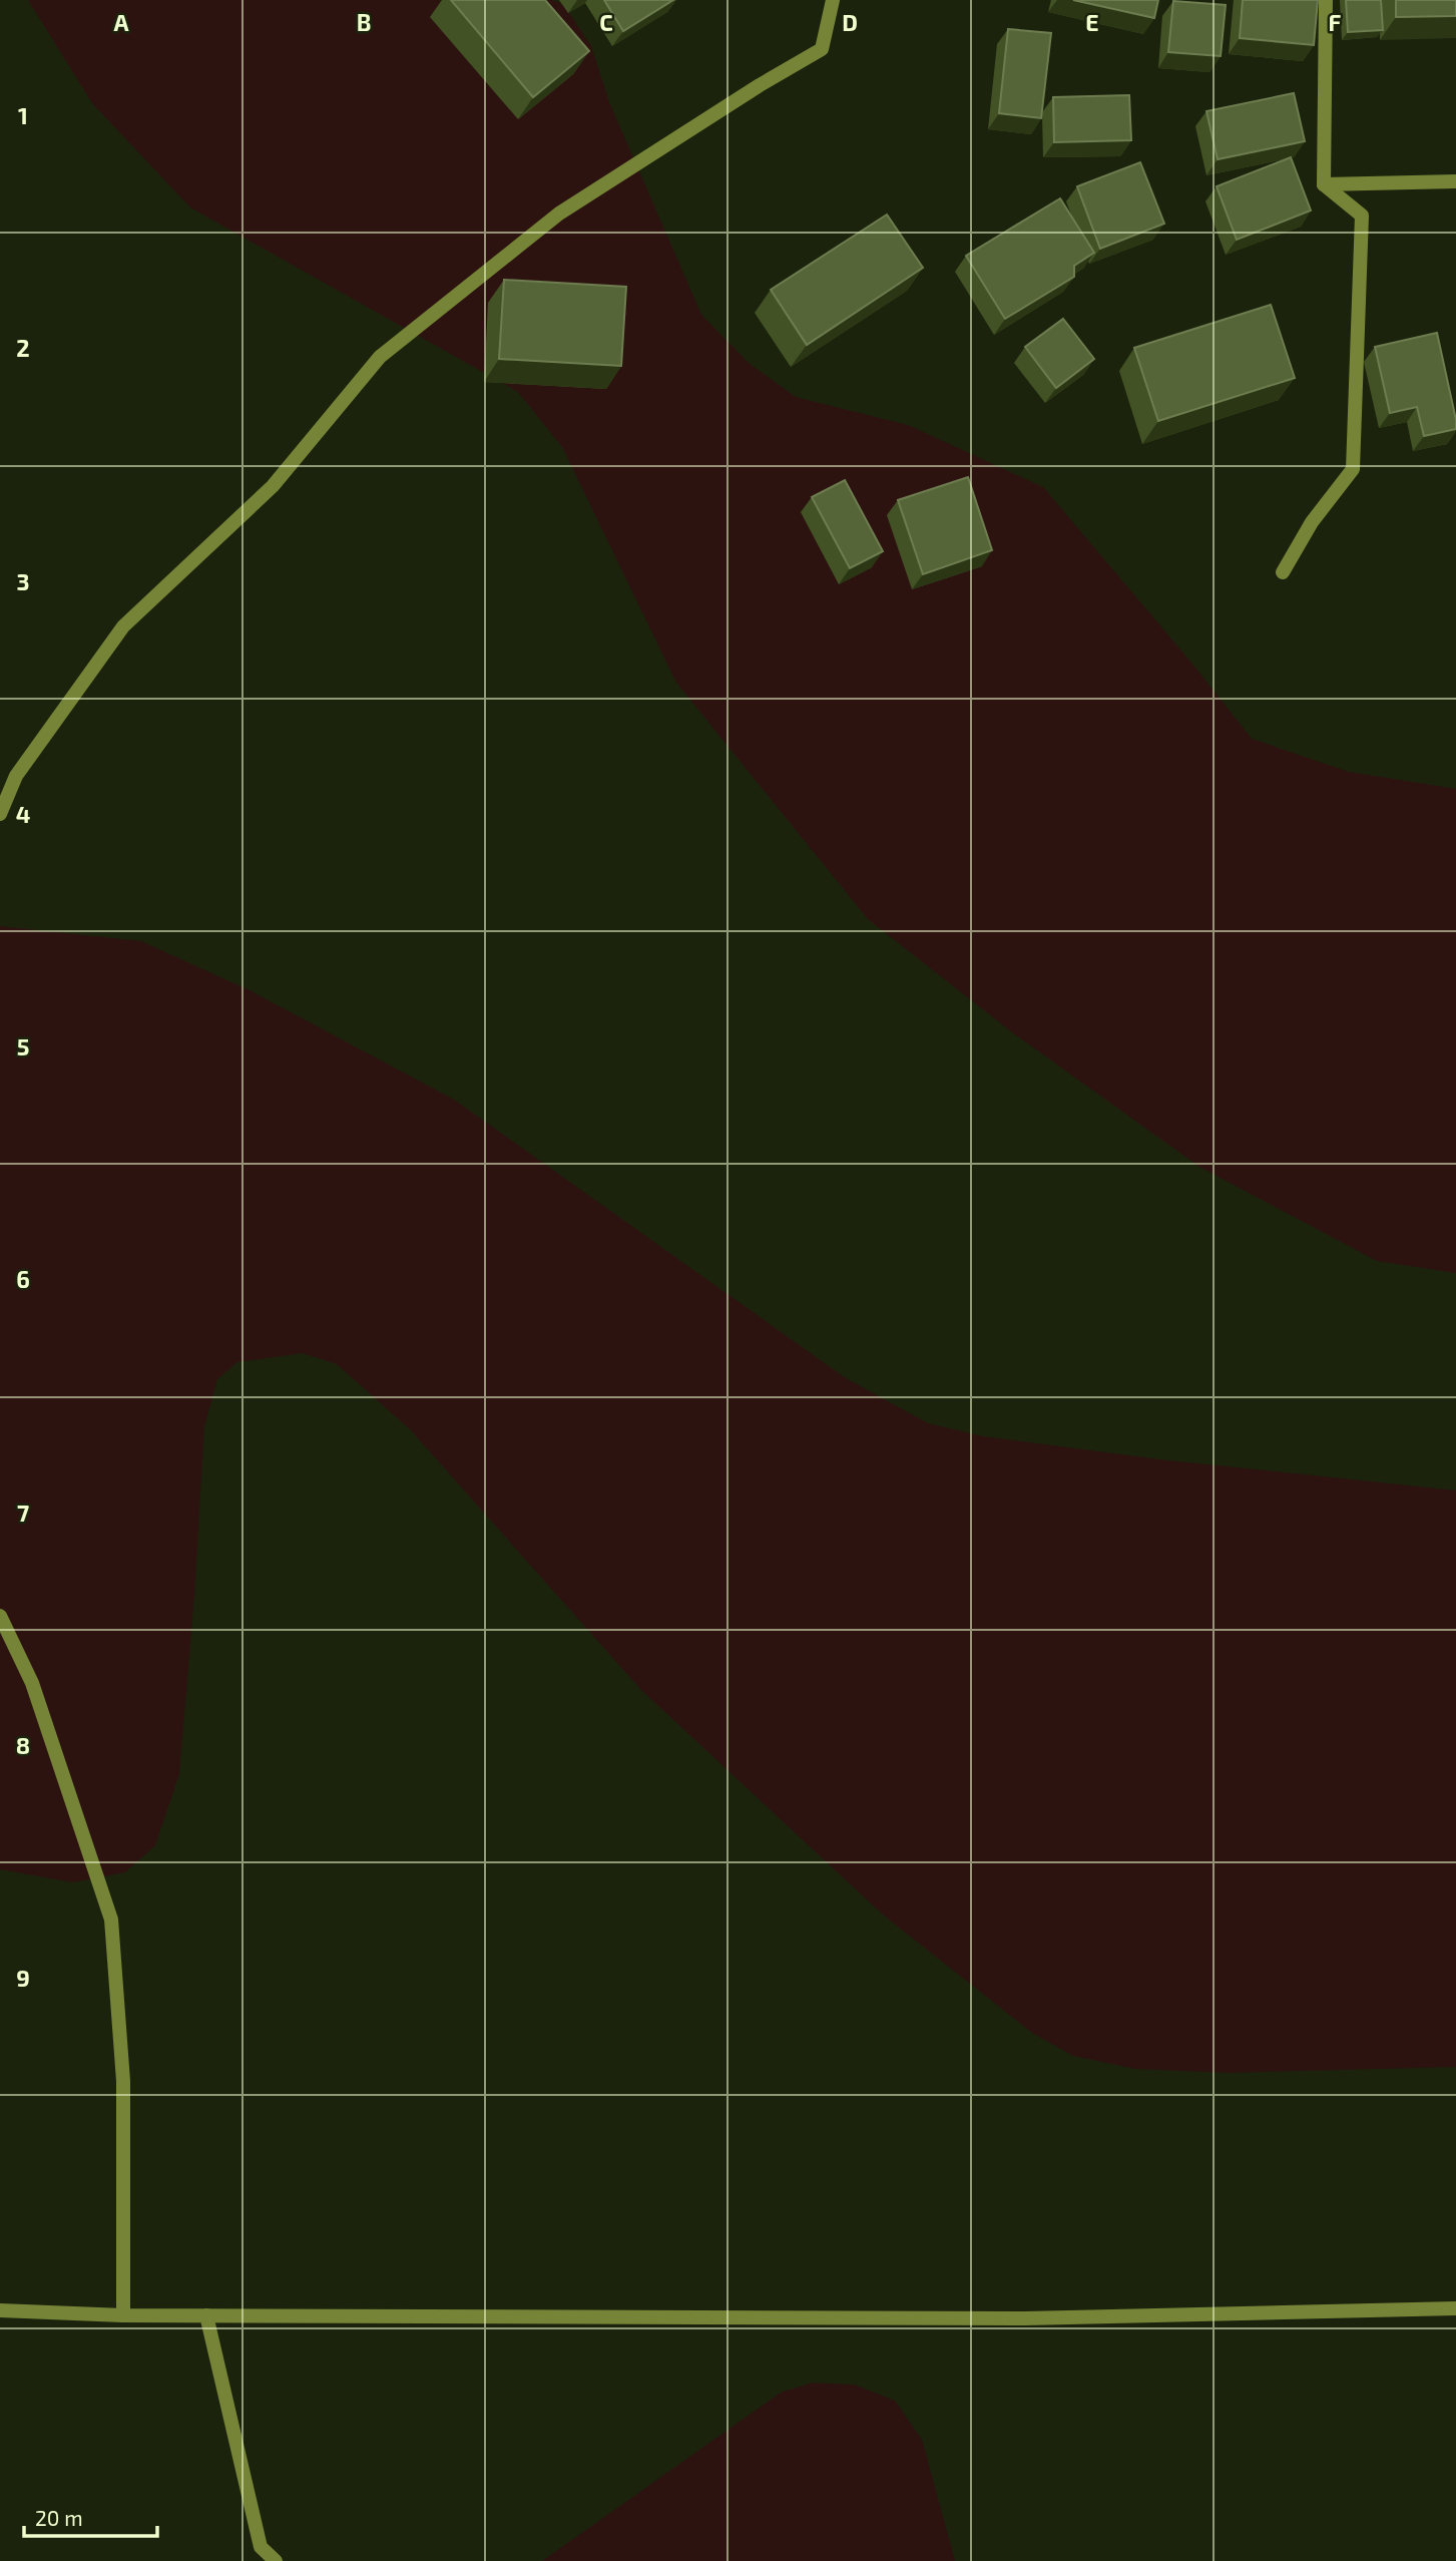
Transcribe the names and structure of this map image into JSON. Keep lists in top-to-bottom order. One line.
{"scale_bar":"20 m","grid":{"columns":["A","B","C","D","E","F"],"rows":["1","2","3","4","5","6","7","8","9"]}}
